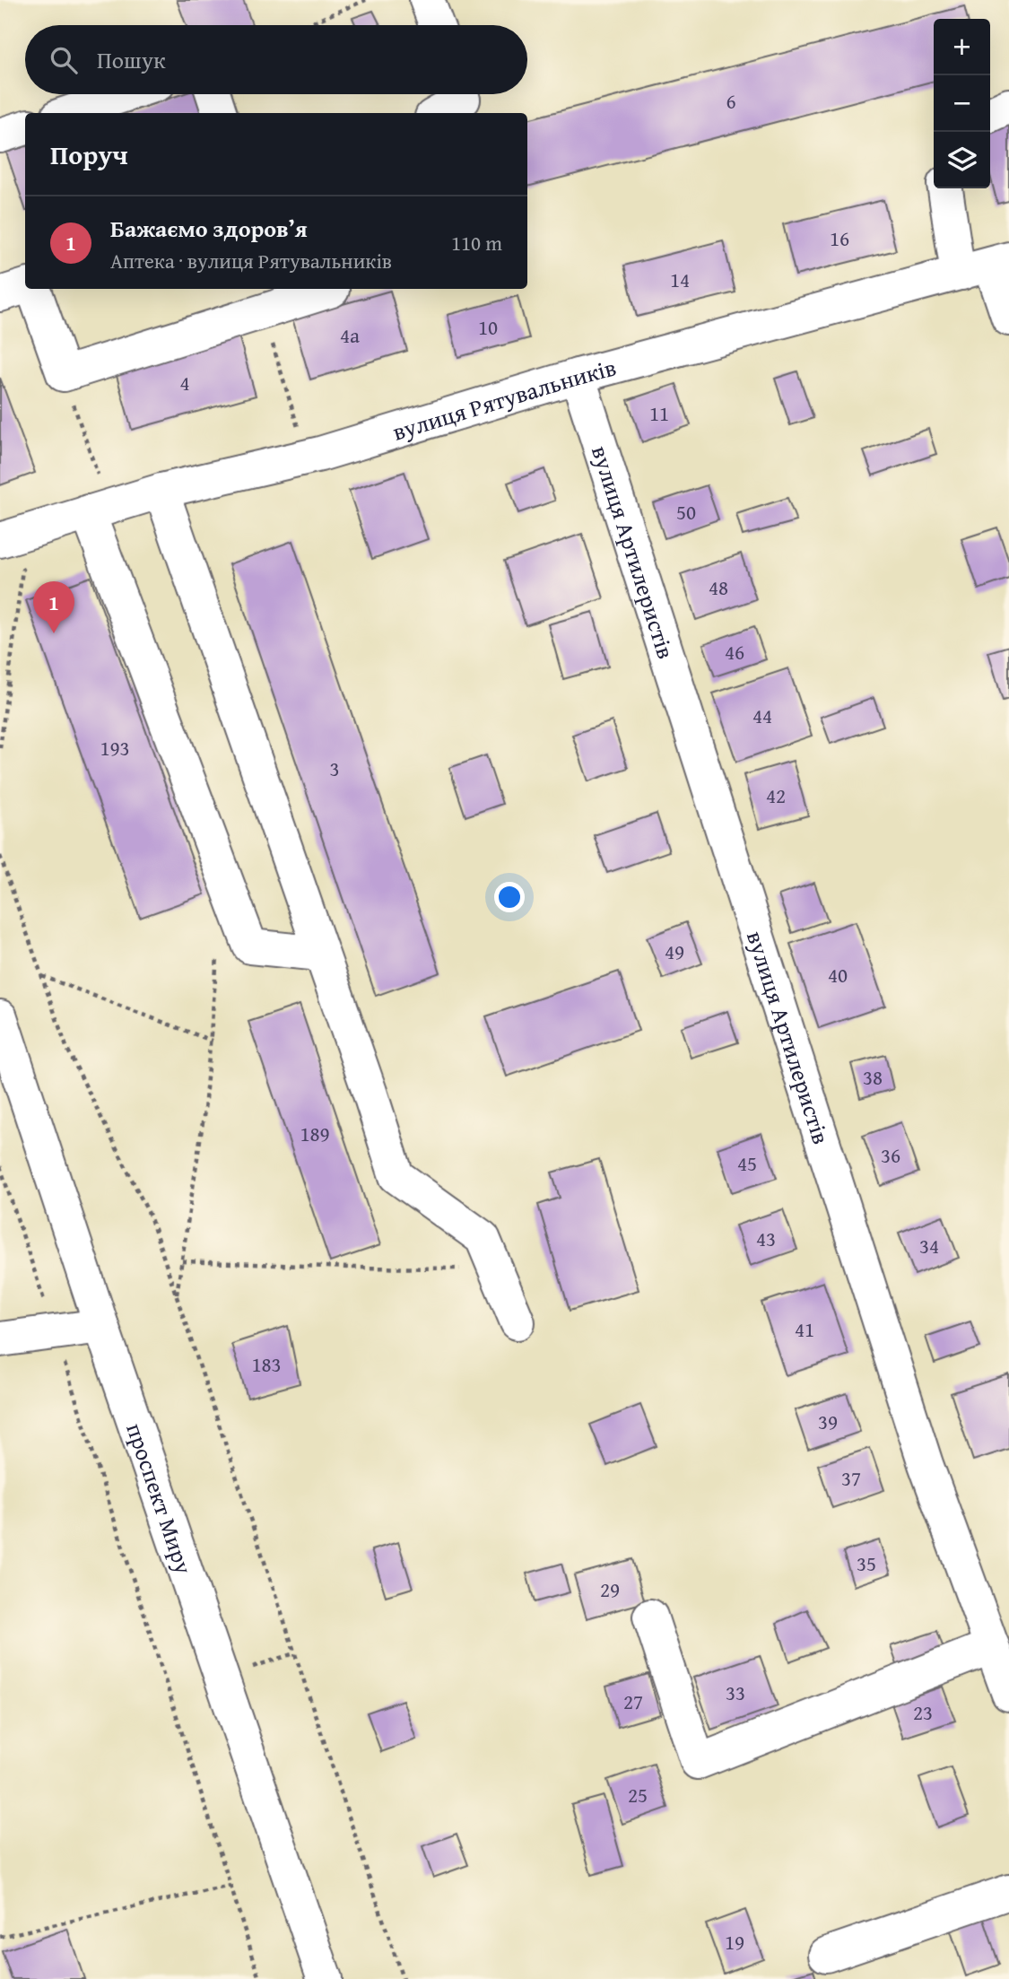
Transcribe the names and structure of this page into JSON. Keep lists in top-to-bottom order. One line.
{"streets":{"street":["вулиця Рятувальників","вулиця Артилеристів","проспект Миру"]},"crossings":[["вулиця Рятувальників","вулиця Артилеристів"]],"house_numbers":["6","16","14","10","4а","4","11","50","48","46","44","193","3","42","49","40","38","189","36","45","43","34","41","183","39","37","35","29","33","27","23","25","19"],"page":{"map_buttons":["+","−"],"search":"Пошук","heading":"Поруч","list":[{"mark":"1","name":"Бажаємо здоров’я","note":"Аптека · вулиця Рятувальників","value":"110 m"}],"pins":"1"}}
